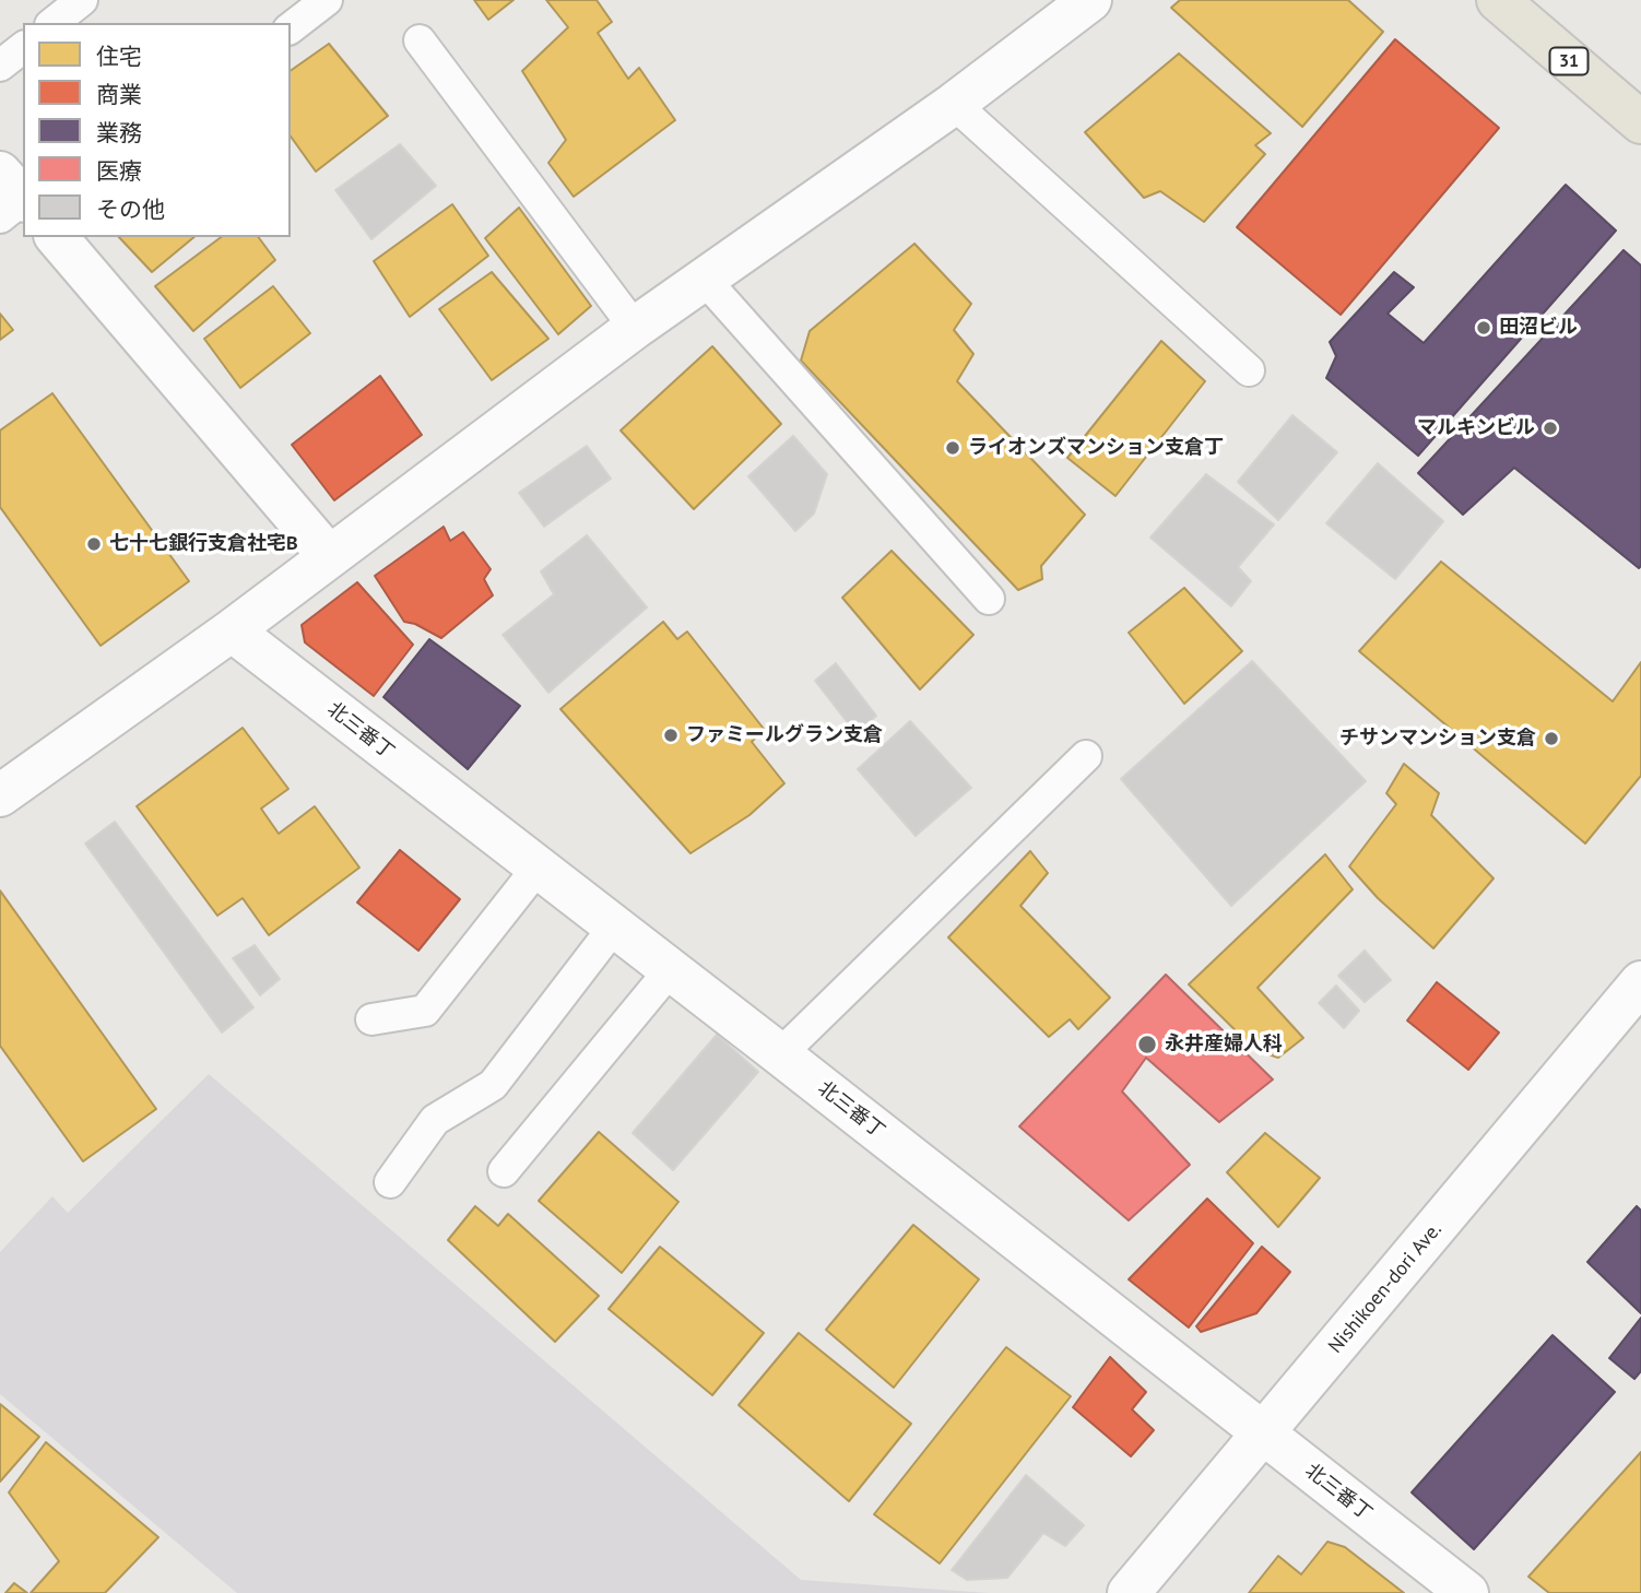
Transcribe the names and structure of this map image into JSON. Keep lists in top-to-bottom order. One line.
{"streets":{"main road":["31"],"street":["北三番丁","Nishikoen-dori Ave."]},"crossings":[["北三番丁","Nishikoen-dori Ave."]],"places":["田沼ビル","マルキンビル","ライオンズマンション支倉丁","七十七銀行支倉社宅B","ファミールグラン支倉","チサンマンション支倉","永井産婦人科"],"legend":["住宅","商業","業務","医療","その他"]}
